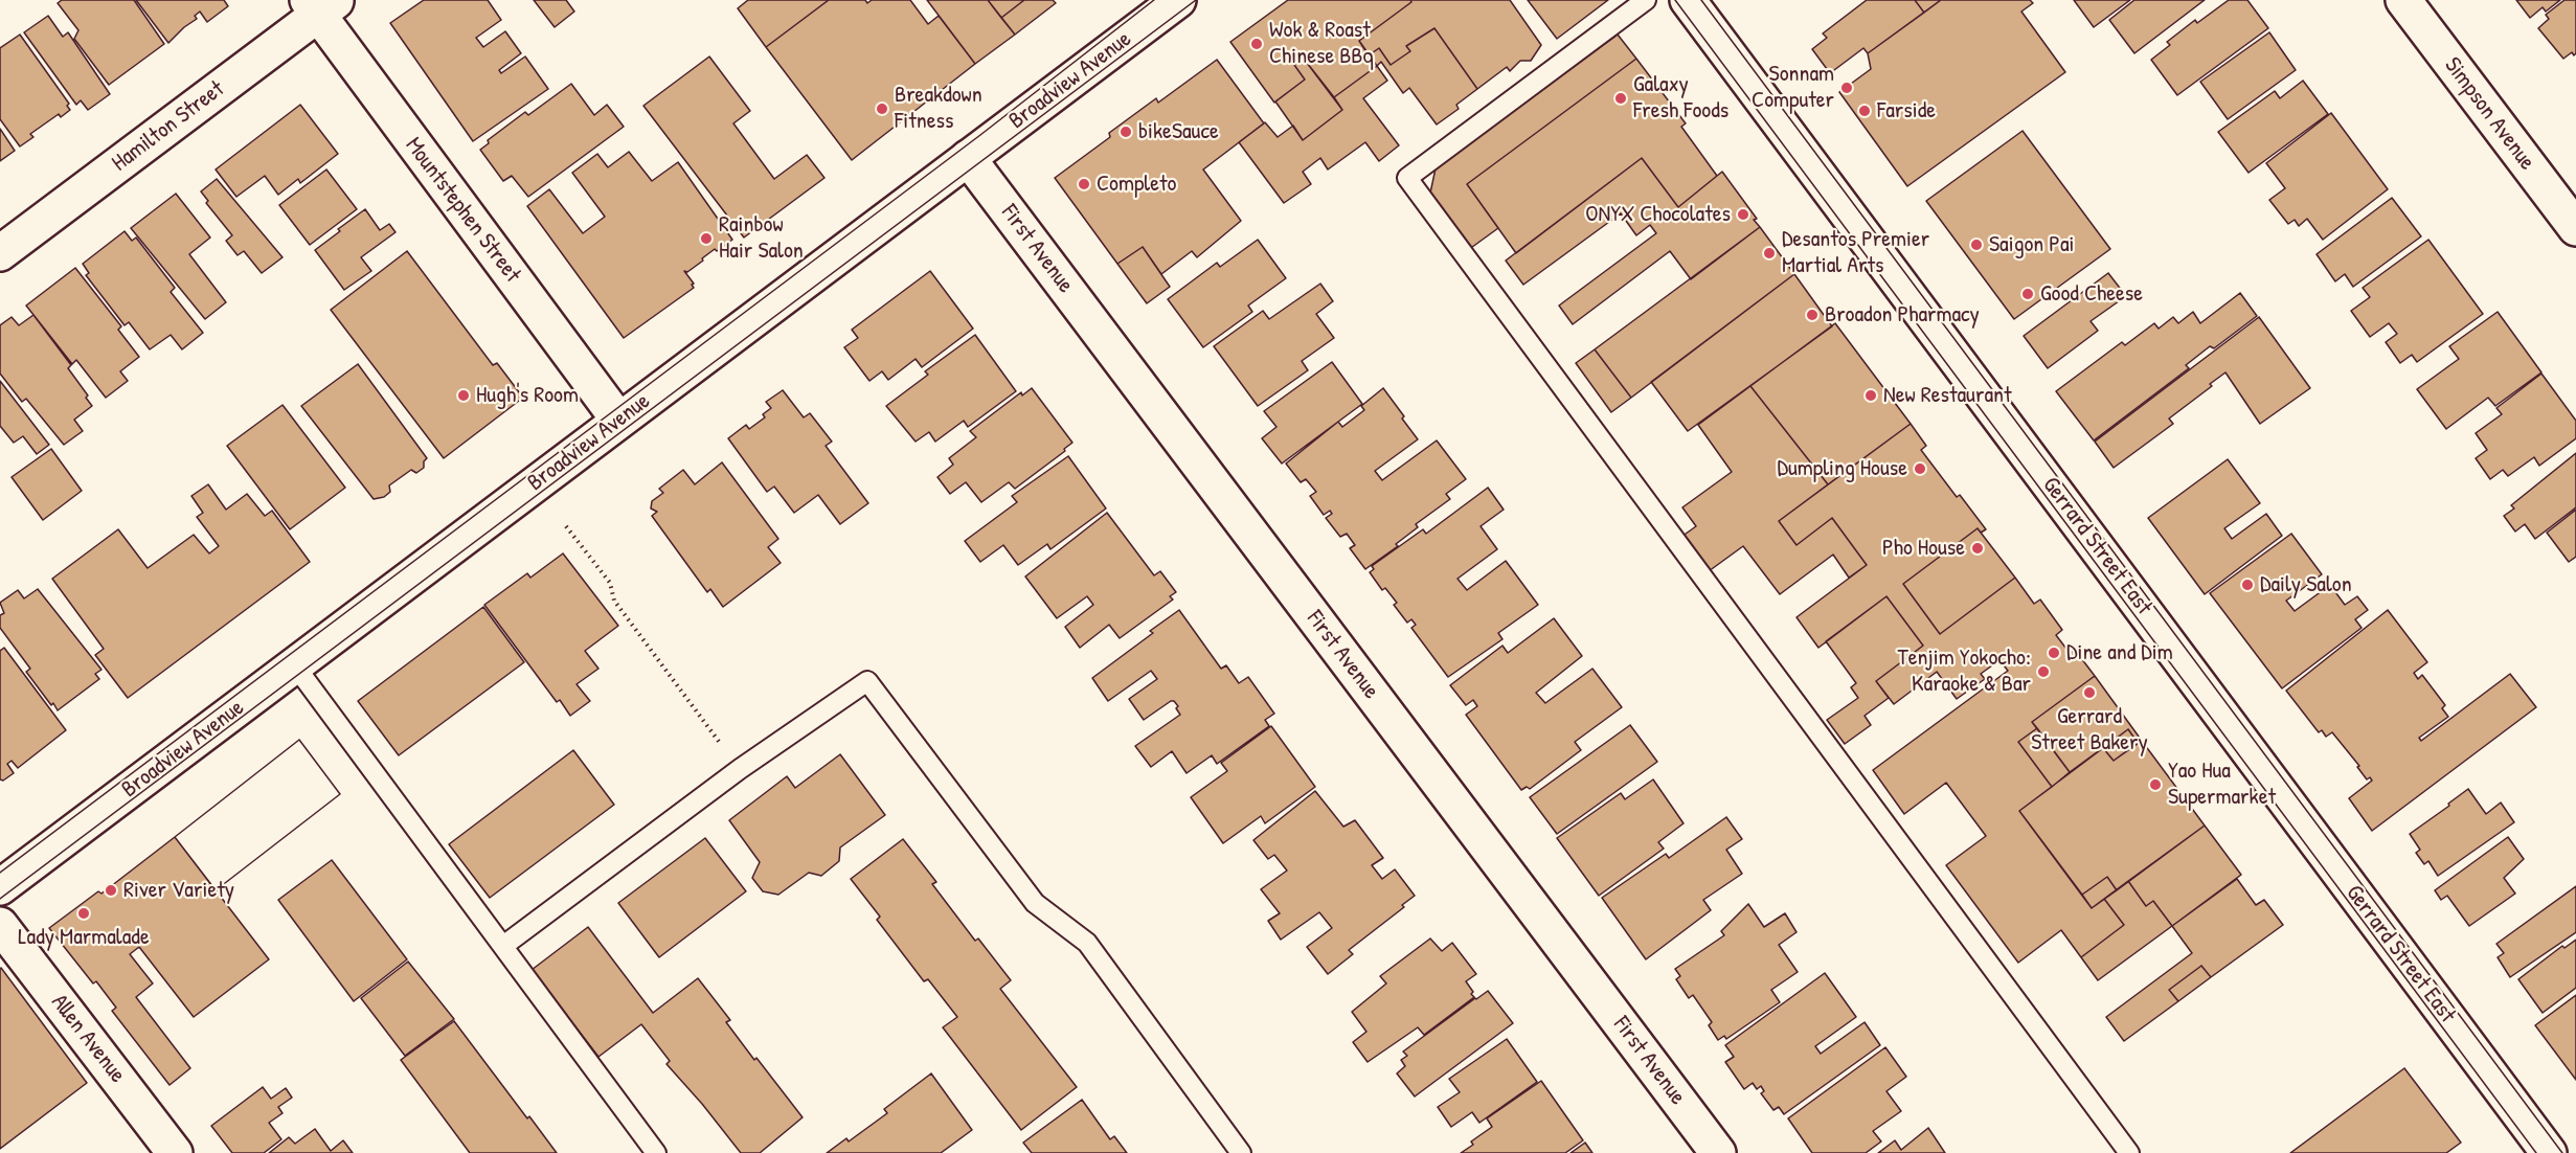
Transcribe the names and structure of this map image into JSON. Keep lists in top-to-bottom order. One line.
{"streets":{"main road":["Broadview Avenue","Simpson Avenue","Hamilton Street","Mountstephen Street","First Avenue","Gerrard Street East","Allen Avenue"]},"crossings":[["Broadview Avenue","Mountstephen Street"],["Broadview Avenue","First Avenue"],["Hamilton Street","Mountstephen Street"]],"places":["Wok & Roast Chinese BBq","Sonnam Computer","Galaxy Fresh Foods","Breakdown Fitness","Farside","bikeSauce","Completo","ONYX Chocolates","Rainbow Hair Salon","Saigon Pai","Desantos Premier Martial Arts","Good Cheese","Broadon Pharmacy","Hugh's Room","New Restaurant","Dumpling House","Pho House","Daily Salon","Dine and Dim","Tenjim Yokocho: Karaoke & Bar","Gerrard Street Bakery","Yao Hua Supermarket","River Variety","Lady Marmalade"]}
